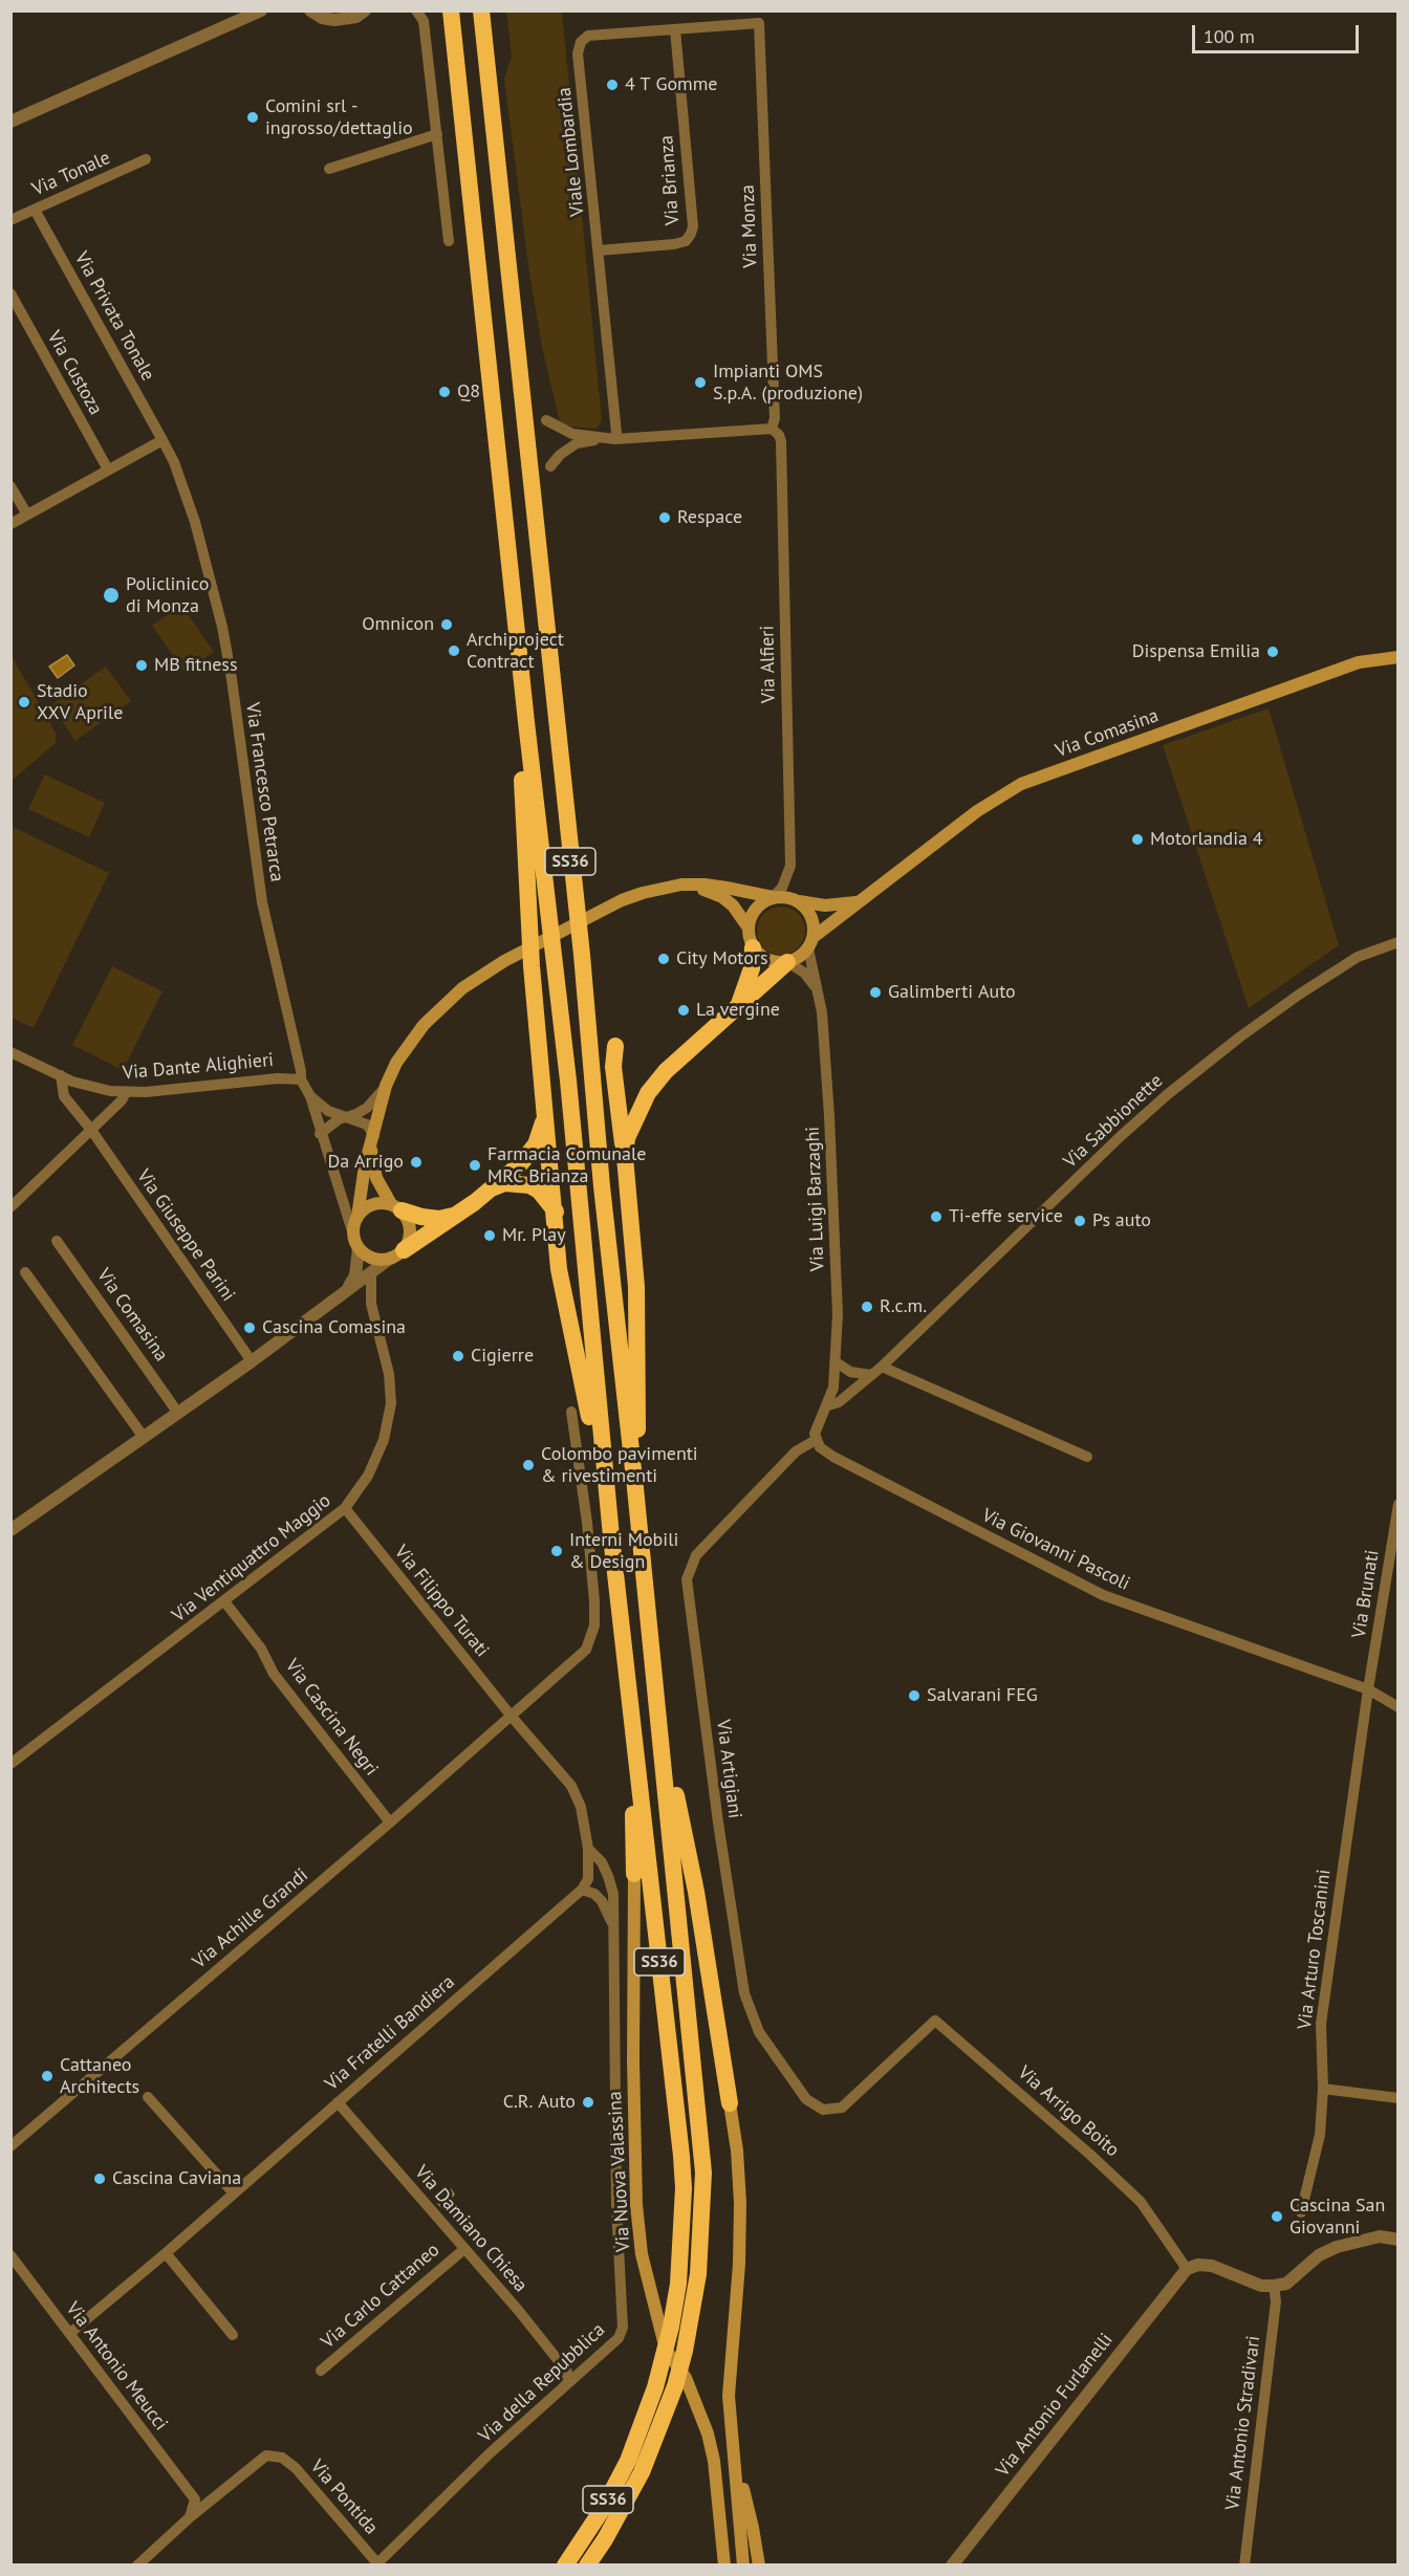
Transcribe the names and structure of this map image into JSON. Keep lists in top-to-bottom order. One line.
{"streets":{"highway":["SS36"],"main road":["Via Comasina","Via Nuova Valassina"],"street":["Viale Lombardia","Via Tonale","Via Brianza","Via Monza","Via Privata Tonale","Via Custoza","Via Alfieri","Via Francesco Petrarca","Via Dante Alighieri","Via Sabbionette","Via Luigi Barzaghi","Via Giuseppe Parini","Via Giovanni Pascoli","Via Ventiquattro Maggio","Via Brunati","Via Filippo Turati","Via Cascina Negri","Via Artigiani","Via Achille Grandi","Via Arturo Toscanini","Via Fratelli Bandiera","Via Arrigo Boito","Via Damiano Chiesa","Via Carlo Cattaneo","Via Antonio Meucci","Via della Repubblica","Via Antonio Furlanelli","Via Antonio Stradivari","Via Pontida"]},"crossings":[["Viale Lombardia","Via Brianza"],["Viale Lombardia","Via Monza"],["Via Tonale","Via Privata Tonale"],["Via Monza","Via Alfieri"],["Via Privata Tonale","Via Francesco Petrarca"],["Via Alfieri","Via Comasina"],["Via Alfieri","Via Luigi Barzaghi"],["Via Comasina","Via Luigi Barzaghi"],["Via Francesco Petrarca","Via Dante Alighieri"],["SS36","Via Nuova Valassina"],["Via Dante Alighieri","Via Giuseppe Parini"],["Via Sabbionette","Via Luigi Barzaghi"],["Via Giovanni Pascoli","Via Brunati"],["Via Giovanni Pascoli","Via Artigiani"],["Via Giovanni Pascoli","Via Arturo Toscanini"],["Via Ventiquattro Maggio","Via Filippo Turati"],["Via Ventiquattro Maggio","Via Cascina Negri"],["Via Brunati","Via Arturo Toscanini"],["Via Filippo Turati","Via Achille Grandi"],["Via Cascina Negri","Via Achille Grandi"],["Via Artigiani","Via Arrigo Boito"],["Via Fratelli Bandiera","Via Damiano Chiesa"],["Via Fratelli Bandiera","Via Antonio Meucci"],["Via Arrigo Boito","Via Antonio Furlanelli"],["Via Damiano Chiesa","Via Carlo Cattaneo"],["Via Damiano Chiesa","Via della Repubblica"],["Via Antonio Meucci","Via Pontida"],["Via della Repubblica","Via Pontida"]],"places":["4 T Gomme","Comini srl - ingrosso/dettaglio","Impianti OMS S.p.A. (produzione)","Q8","Respace","Policlinico di Monza","Omnicon","Archiproject Contract","Dispensa Emilia","MB fitness","Stadio XXV Aprile","Motorlandia 4","City Motors","Galimberti Auto","La vergine","Da Arrigo","Farmacia Comunale MRC Brianza","Ti-effe service","Ps auto","Mr. Play","R.c.m.","Cascina Comasina","Cigierre","Colombo pavimenti & rivestimenti","Interni Mobili & Design","Salvarani FEG","Cattaneo Architects","C.R. Auto","Cascina Caviana","Cascina San Giovanni"],"scale_bar":"100 m"}
